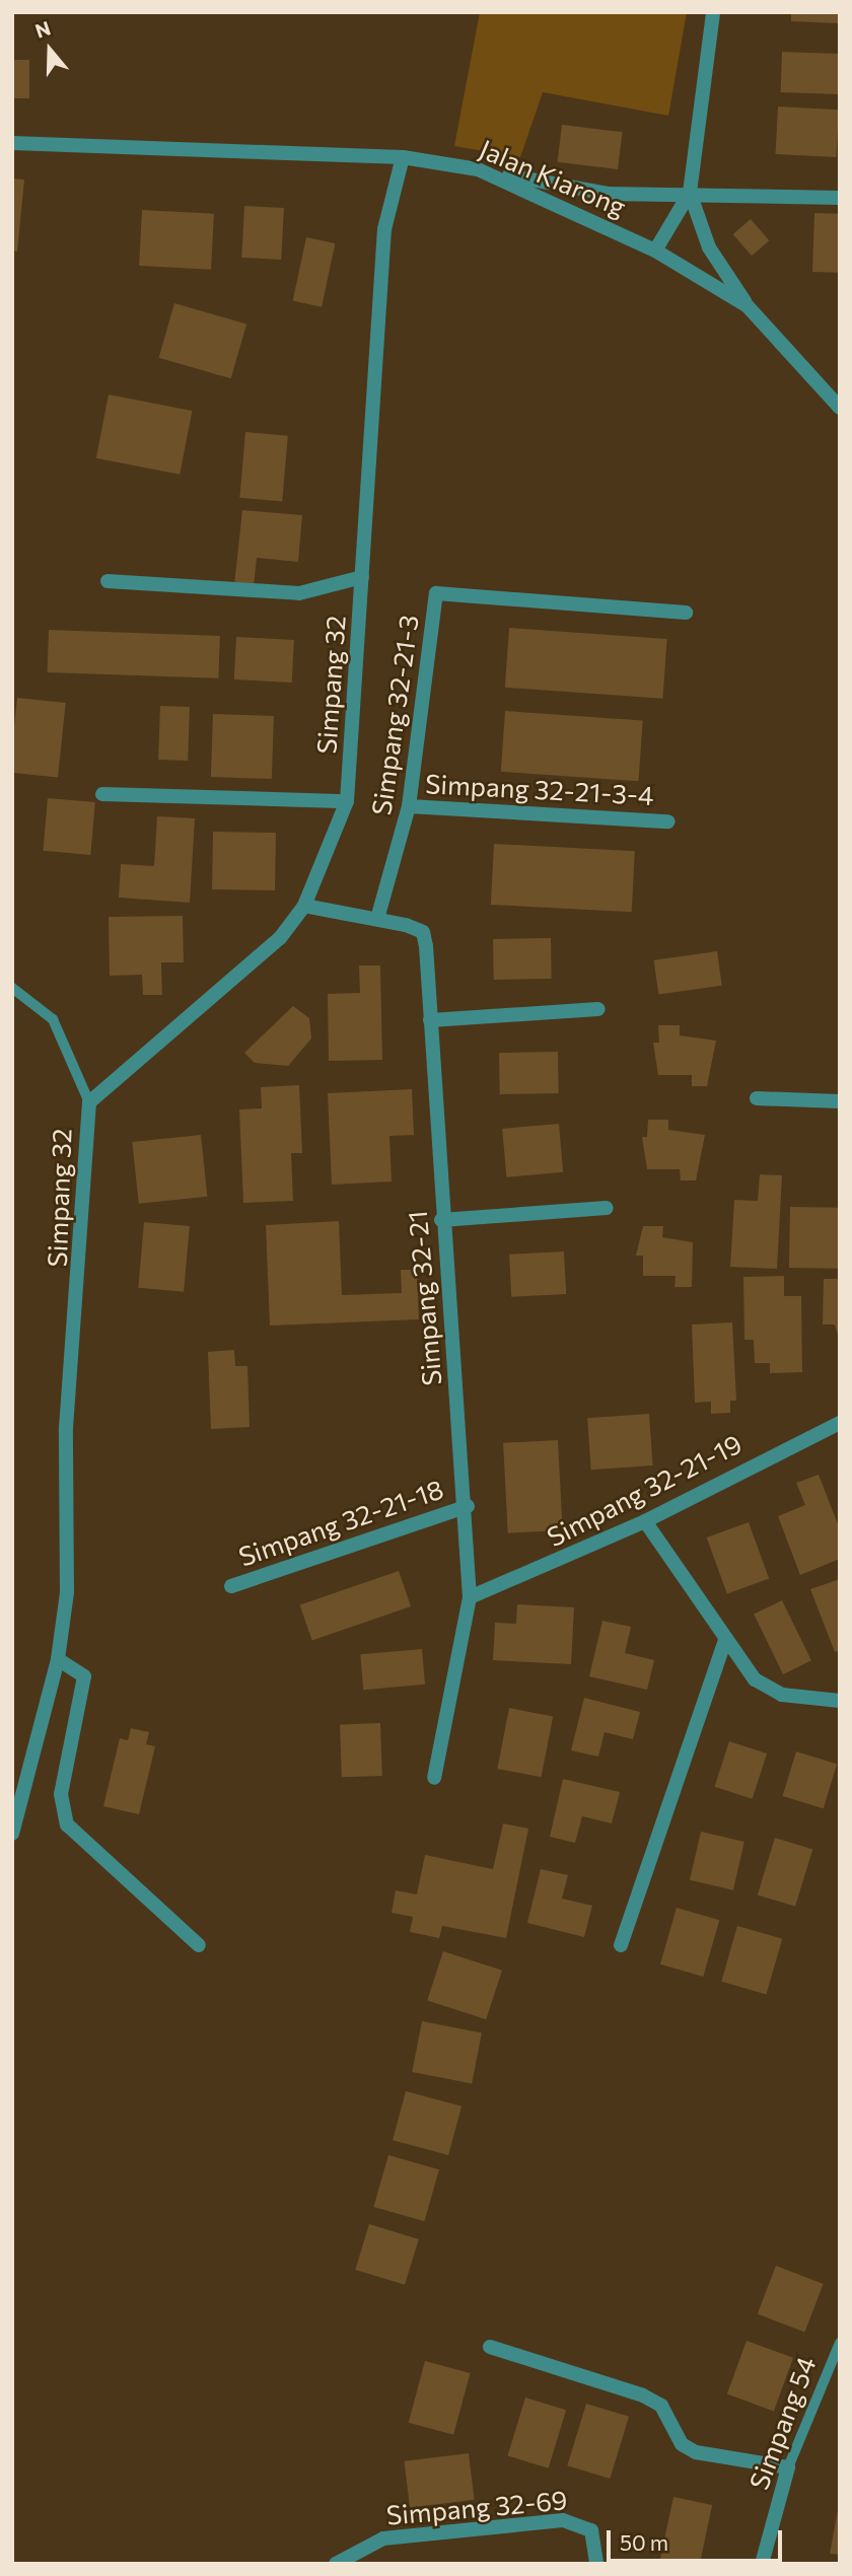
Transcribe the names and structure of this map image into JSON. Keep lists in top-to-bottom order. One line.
{"streets":{"street":["Jalan Kiarong","Simpang 32","Simpang 32-21-3","Simpang 32-21-3-4","Simpang 32-21","Simpang 32-21-19","Simpang 32-21-18","Simpang 54","Simpang 32-69"]},"crossings":[["Jalan Kiarong","Simpang 32"],["Simpang 32","Simpang 32-21"],["Simpang 32-21-3","Simpang 32-21-3-4"],["Simpang 32-21-3","Simpang 32-21"],["Simpang 32-21","Simpang 32-21-19"],["Simpang 32-21","Simpang 32-21-18"]],"scale_bar":"50 m","north":"top"}
